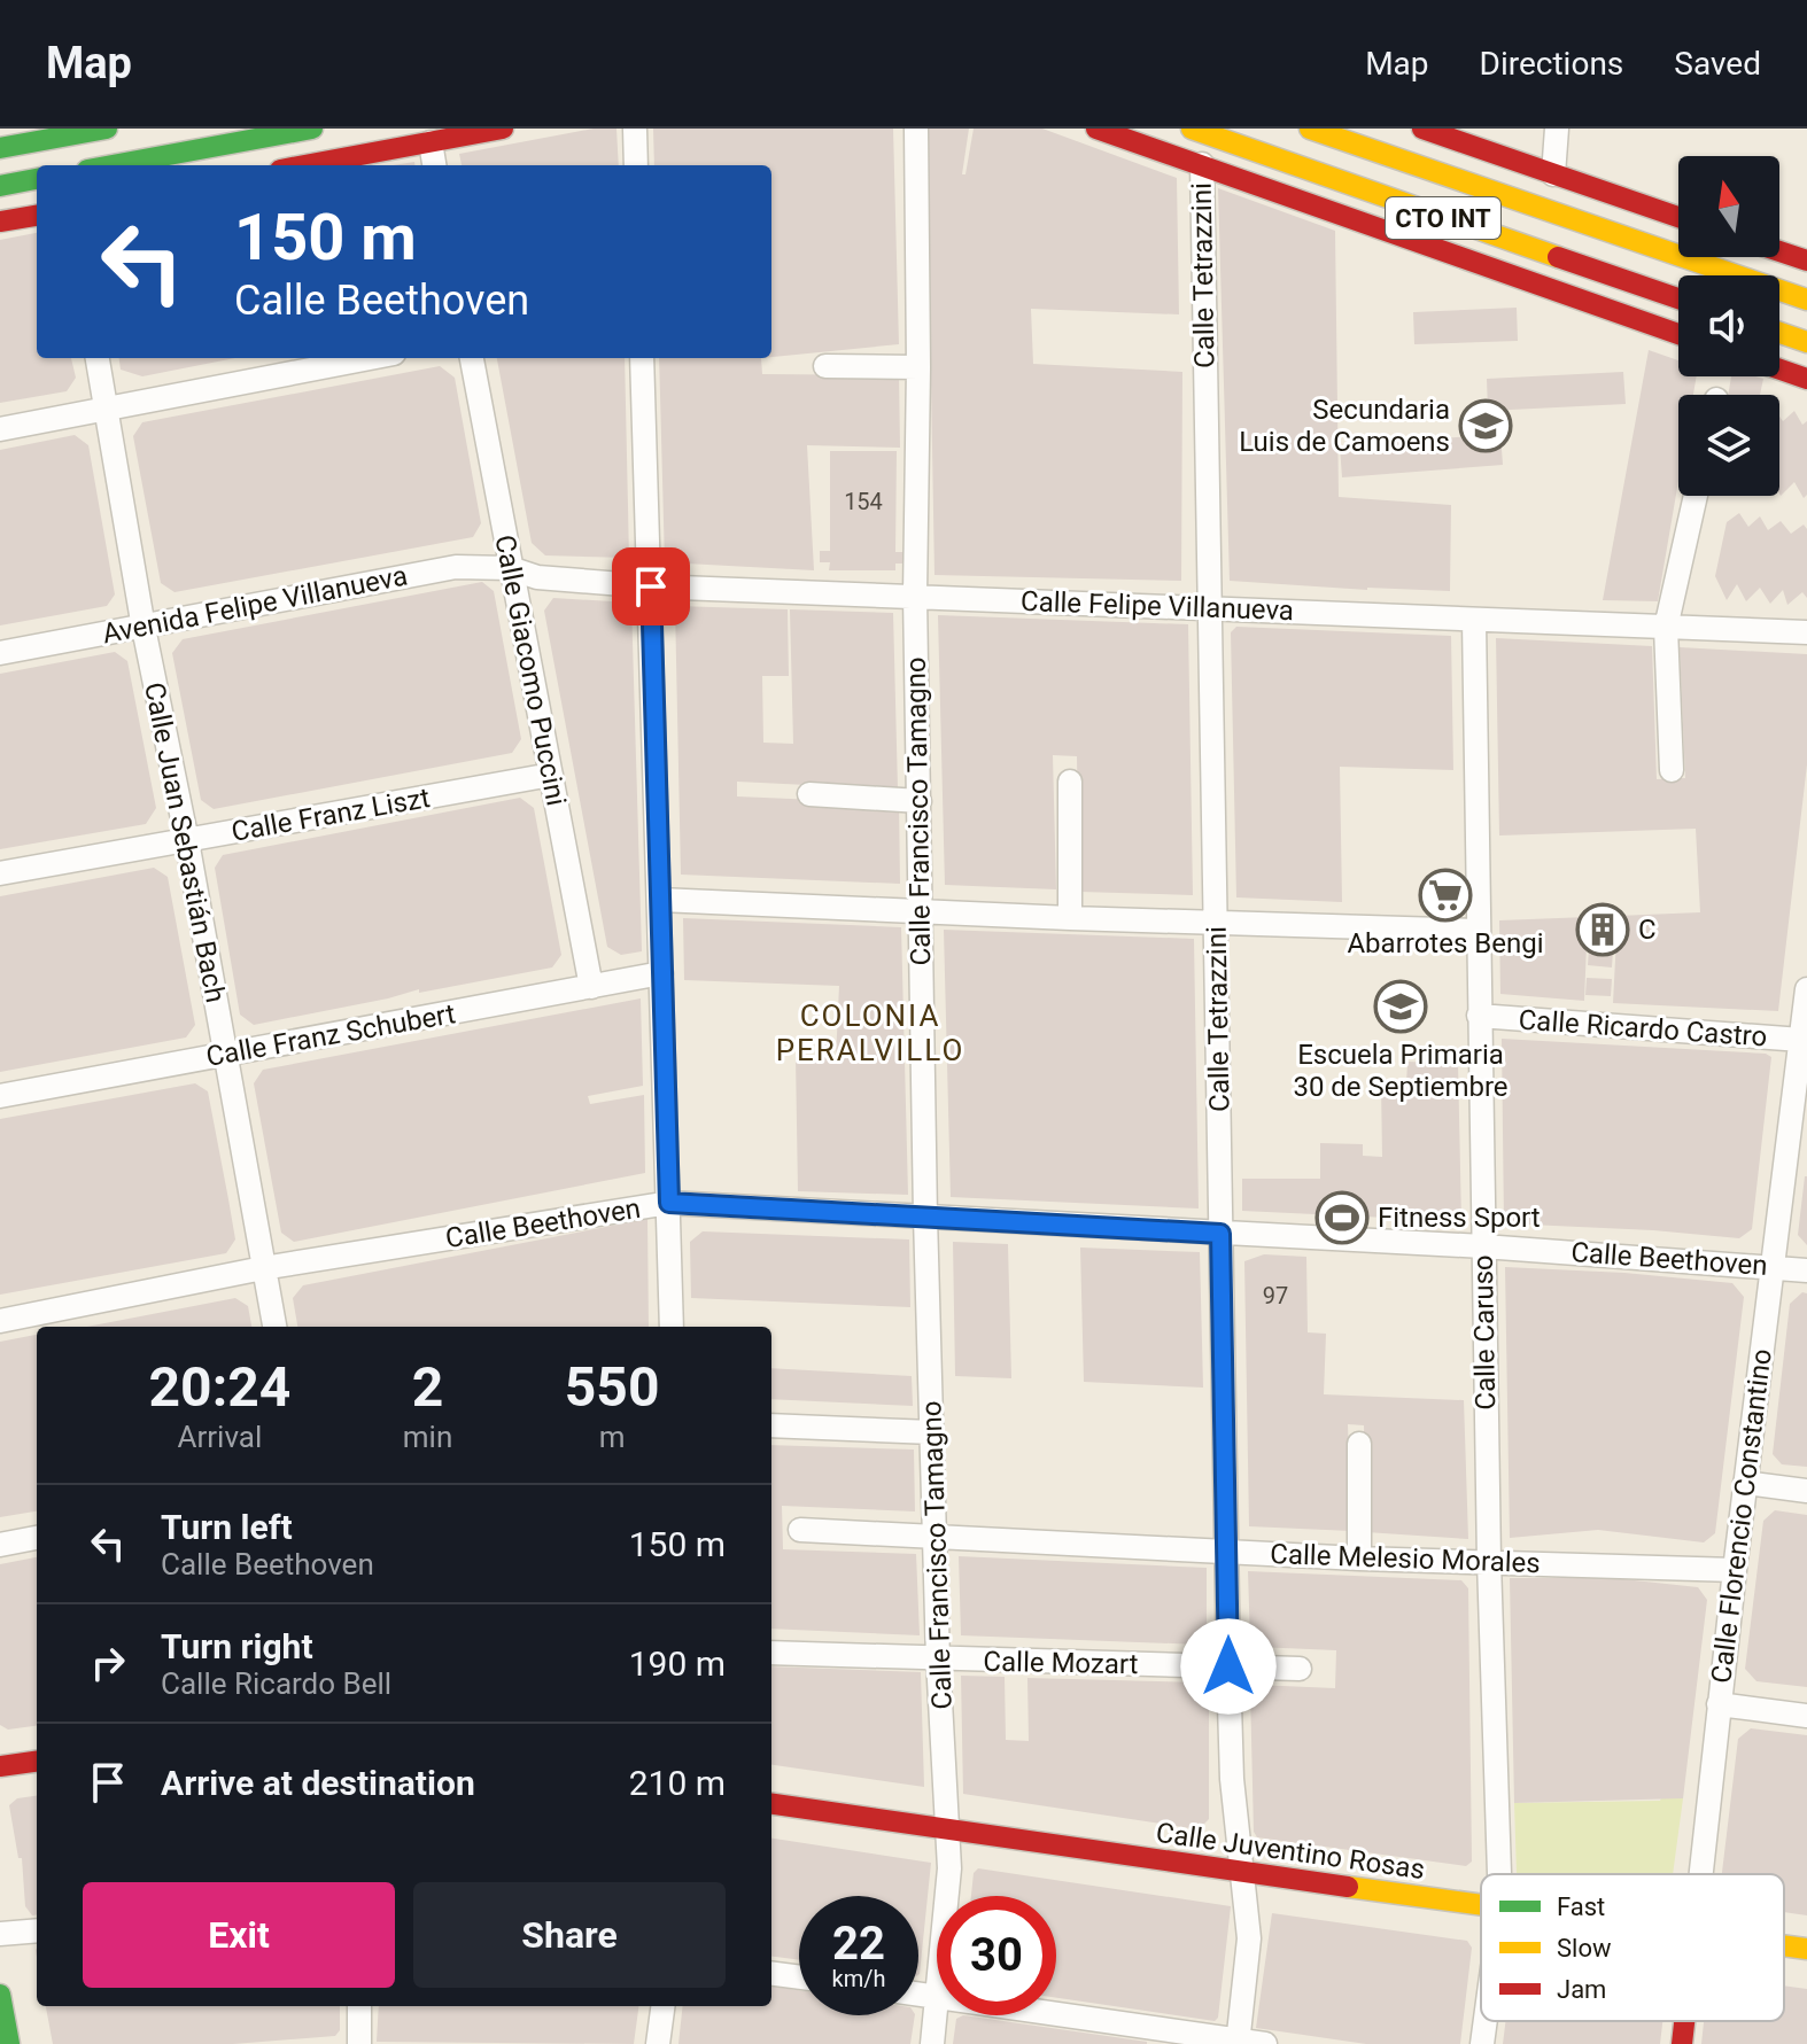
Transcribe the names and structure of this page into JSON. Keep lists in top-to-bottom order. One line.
{"streets":{"main road":["CTO INT","Calle Florencio Constantino","Calle Juventino Rosas"],"street":["Calle Tetrazzini","Avenida Felipe Villanueva","Calle Felipe Villanueva","Calle Giacomo Puccini","Calle Francisco Tamagno","Calle Franz Liszt","Calle Juan Sebastián Bach","Calle Ricardo Castro","Calle Franz Schubert","Calle Beethoven","Calle Caruso","Calle Melesio Morales","Calle Mozart"]},"crossings":[["CTO INT","Calle Tetrazzini"],["Calle Tetrazzini","Calle Felipe Villanueva"],["Calle Tetrazzini","Calle Beethoven"],["Calle Tetrazzini","Calle Melesio Morales"],["Calle Tetrazzini","Calle Mozart"],["Calle Tetrazzini","Calle Juventino Rosas"],["Avenida Felipe Villanueva","Calle Felipe Villanueva"],["Avenida Felipe Villanueva","Calle Giacomo Puccini"],["Avenida Felipe Villanueva","Calle Juan Sebastián Bach"],["Calle Felipe Villanueva","Calle Giacomo Puccini"],["Calle Felipe Villanueva","Calle Francisco Tamagno"],["Calle Felipe Villanueva","Calle Caruso"],["Calle Giacomo Puccini","Calle Franz Liszt"],["Calle Giacomo Puccini","Calle Franz Schubert"],["Calle Francisco Tamagno","Calle Beethoven"],["Calle Francisco Tamagno","Calle Melesio Morales"],["Calle Francisco Tamagno","Calle Mozart"],["Calle Francisco Tamagno","Calle Juventino Rosas"],["Calle Franz Liszt","Calle Juan Sebastián Bach"],["Calle Juan Sebastián Bach","Calle Franz Schubert"],["Calle Juan Sebastián Bach","Calle Beethoven"],["Calle Ricardo Castro","Calle Caruso"],["Calle Ricardo Castro","Calle Florencio Constantino"],["Calle Beethoven","Calle Caruso"],["Calle Beethoven","Calle Florencio Constantino"],["Calle Caruso","Calle Melesio Morales"],["Calle Florencio Constantino","Calle Melesio Morales"]],"districts":["COLONIA PERALVILLO"],"places":{"school or university":["Secundaria Luis de Camoens","Escuela Primaria 30 de Septiembre"],"supermarket":["Abarrotes Bengi"],"building":["C"],"sports":["Fitness Sport"]},"house_numbers":["154","97"],"legend":["Fast","Slow","Jam"],"north":"top","page":{"header":"Map","nav":["Map","Directions","Saved"],"turn":["150 m","Calle Beethoven"],"eta":["20:24","Arrival","2","min","550","m"],"list":[{"name":"Turn left","note":"Calle Beethoven","value":"150 m"},{"name":"Turn right","note":"Calle Ricardo Bell","value":"190 m"},{"name":"Arrive at destination","value":"210 m"}],"buttons":["Exit","Share"],"speed":"22 km/h","limit":"30"}}
